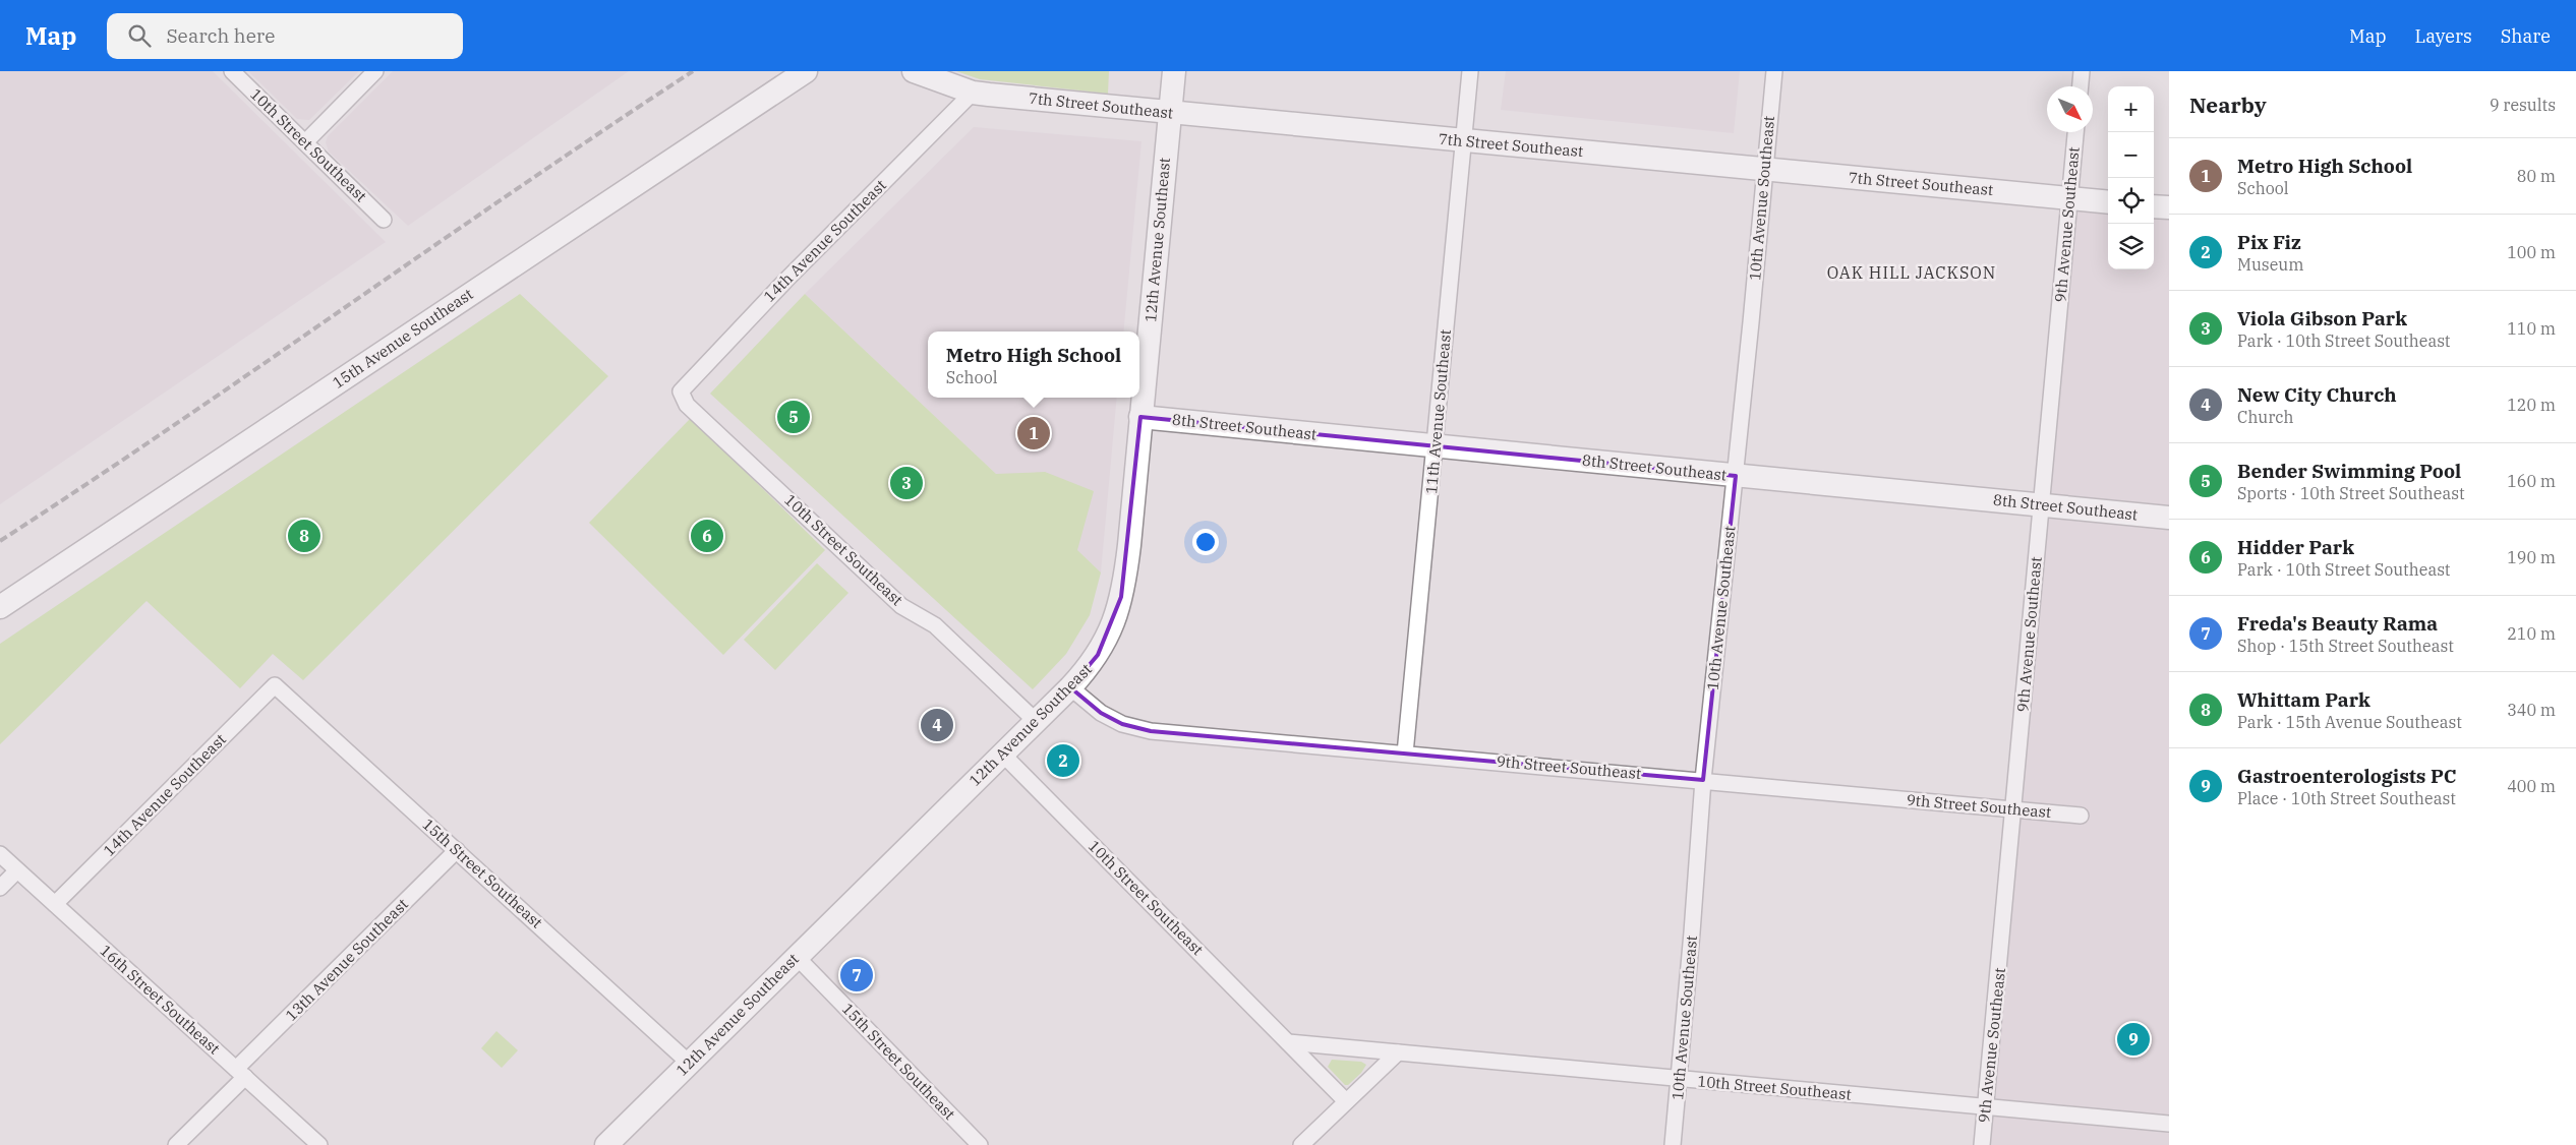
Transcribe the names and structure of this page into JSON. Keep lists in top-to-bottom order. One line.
{"streets":{"main road":["7th Street Southeast","12th Avenue Southeast","15th Avenue Southeast","8th Street Southeast"],"street":["10th Street Southeast","10th Avenue Southeast","9th Avenue Southeast","14th Avenue Southeast","11th Avenue Southeast","9th Street Southeast","15th Street Southeast","13th Avenue Southeast","16th Street Southeast"]},"crossings":[["7th Street Southeast","10th Avenue Southeast"],["7th Street Southeast","9th Avenue Southeast"],["7th Street Southeast","12th Avenue Southeast"],["7th Street Southeast","14th Avenue Southeast"],["7th Street Southeast","11th Avenue Southeast"],["10th Street Southeast","10th Avenue Southeast"],["10th Street Southeast","9th Avenue Southeast"],["10th Street Southeast","12th Avenue Southeast"],["10th Street Southeast","14th Avenue Southeast"],["10th Avenue Southeast","8th Street Southeast"],["10th Avenue Southeast","9th Street Southeast"],["9th Avenue Southeast","8th Street Southeast"],["9th Avenue Southeast","9th Street Southeast"],["12th Avenue Southeast","8th Street Southeast"],["12th Avenue Southeast","9th Street Southeast"],["12th Avenue Southeast","15th Street Southeast"],["14th Avenue Southeast","15th Street Southeast"],["14th Avenue Southeast","16th Street Southeast"],["11th Avenue Southeast","8th Street Southeast"],["11th Avenue Southeast","9th Street Southeast"],["15th Street Southeast","13th Avenue Southeast"],["13th Avenue Southeast","16th Street Southeast"]],"districts":["OAK HILL JACKSON"],"north":"bottom right","page":{"header":"Map","search":"Search here","nav":["Map","Layers","Share"],"heading":["Nearby","9 results"],"map_buttons":["+","−"],"list":[{"mark":"1","name":"Metro High School","note":"School","value":"80 m"},{"mark":"2","name":"Pix Fiz","note":"Museum","value":"100 m"},{"mark":"3","name":"Viola Gibson Park","note":"Park · 10th Street Southeast","value":"110 m"},{"mark":"4","name":"New City Church","note":"Church","value":"120 m"},{"mark":"5","name":"Bender Swimming Pool","note":"Sports · 10th Street Southeast","value":"160 m"},{"mark":"6","name":"Hidder Park","note":"Park · 10th Street Southeast","value":"190 m"},{"mark":"7","name":"Freda's Beauty Rama","note":"Shop · 15th Street Southeast","value":"210 m"},{"mark":"8","name":"Whittam Park","note":"Park · 15th Avenue Southeast","value":"340 m"},{"mark":"9","name":"Gastroenterologists PC","note":"Place · 10th Street Southeast","value":"400 m"}],"popup":["Metro High School","School"],"pins":["5","1","3","6","8","4","2","7","9"]}}
